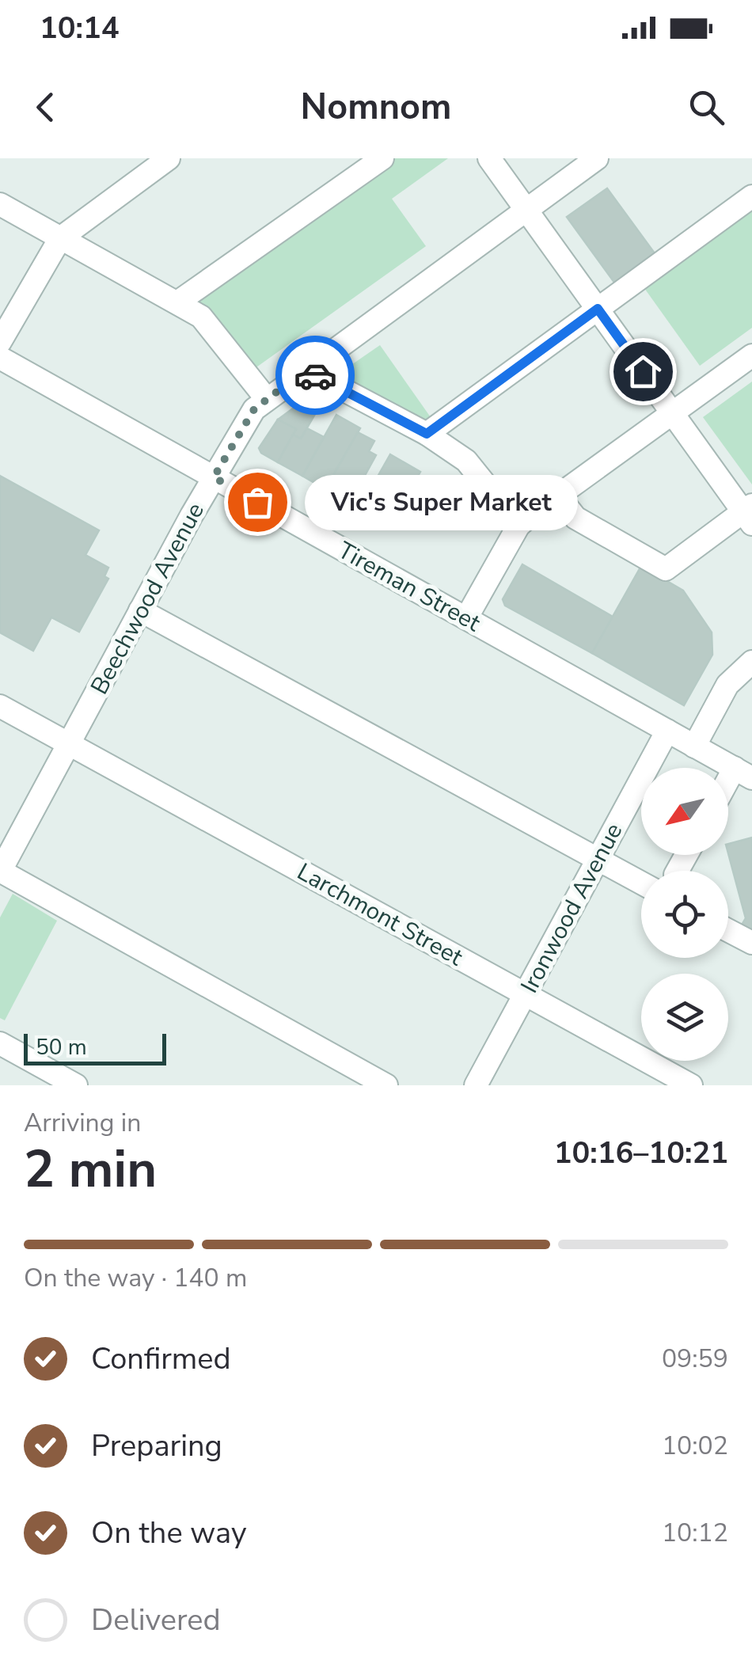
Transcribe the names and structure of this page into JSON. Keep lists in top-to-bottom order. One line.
{"streets":{"street":["Tireman Street","Beechwood Avenue","Ironwood Avenue","Larchmont Street"]},"crossings":[["Tireman Street","Beechwood Avenue"],["Tireman Street","Ironwood Avenue"],["Beechwood Avenue","Larchmont Street"],["Ironwood Avenue","Larchmont Street"]],"places":["Vic's Super Market"],"scale_bar":"50 m","north":"bottom left","page":{"status":"10:14","header":"Nomnom","bubble":"Vic's Super Market","scale":"50 m","heading":["2 min","Arriving in","10:16–10:21"],"bar":"On the way · 140 m","list":[["Confirmed","09:59"],["Preparing","10:02"],["On the way","10:12"],"Delivered"]}}
